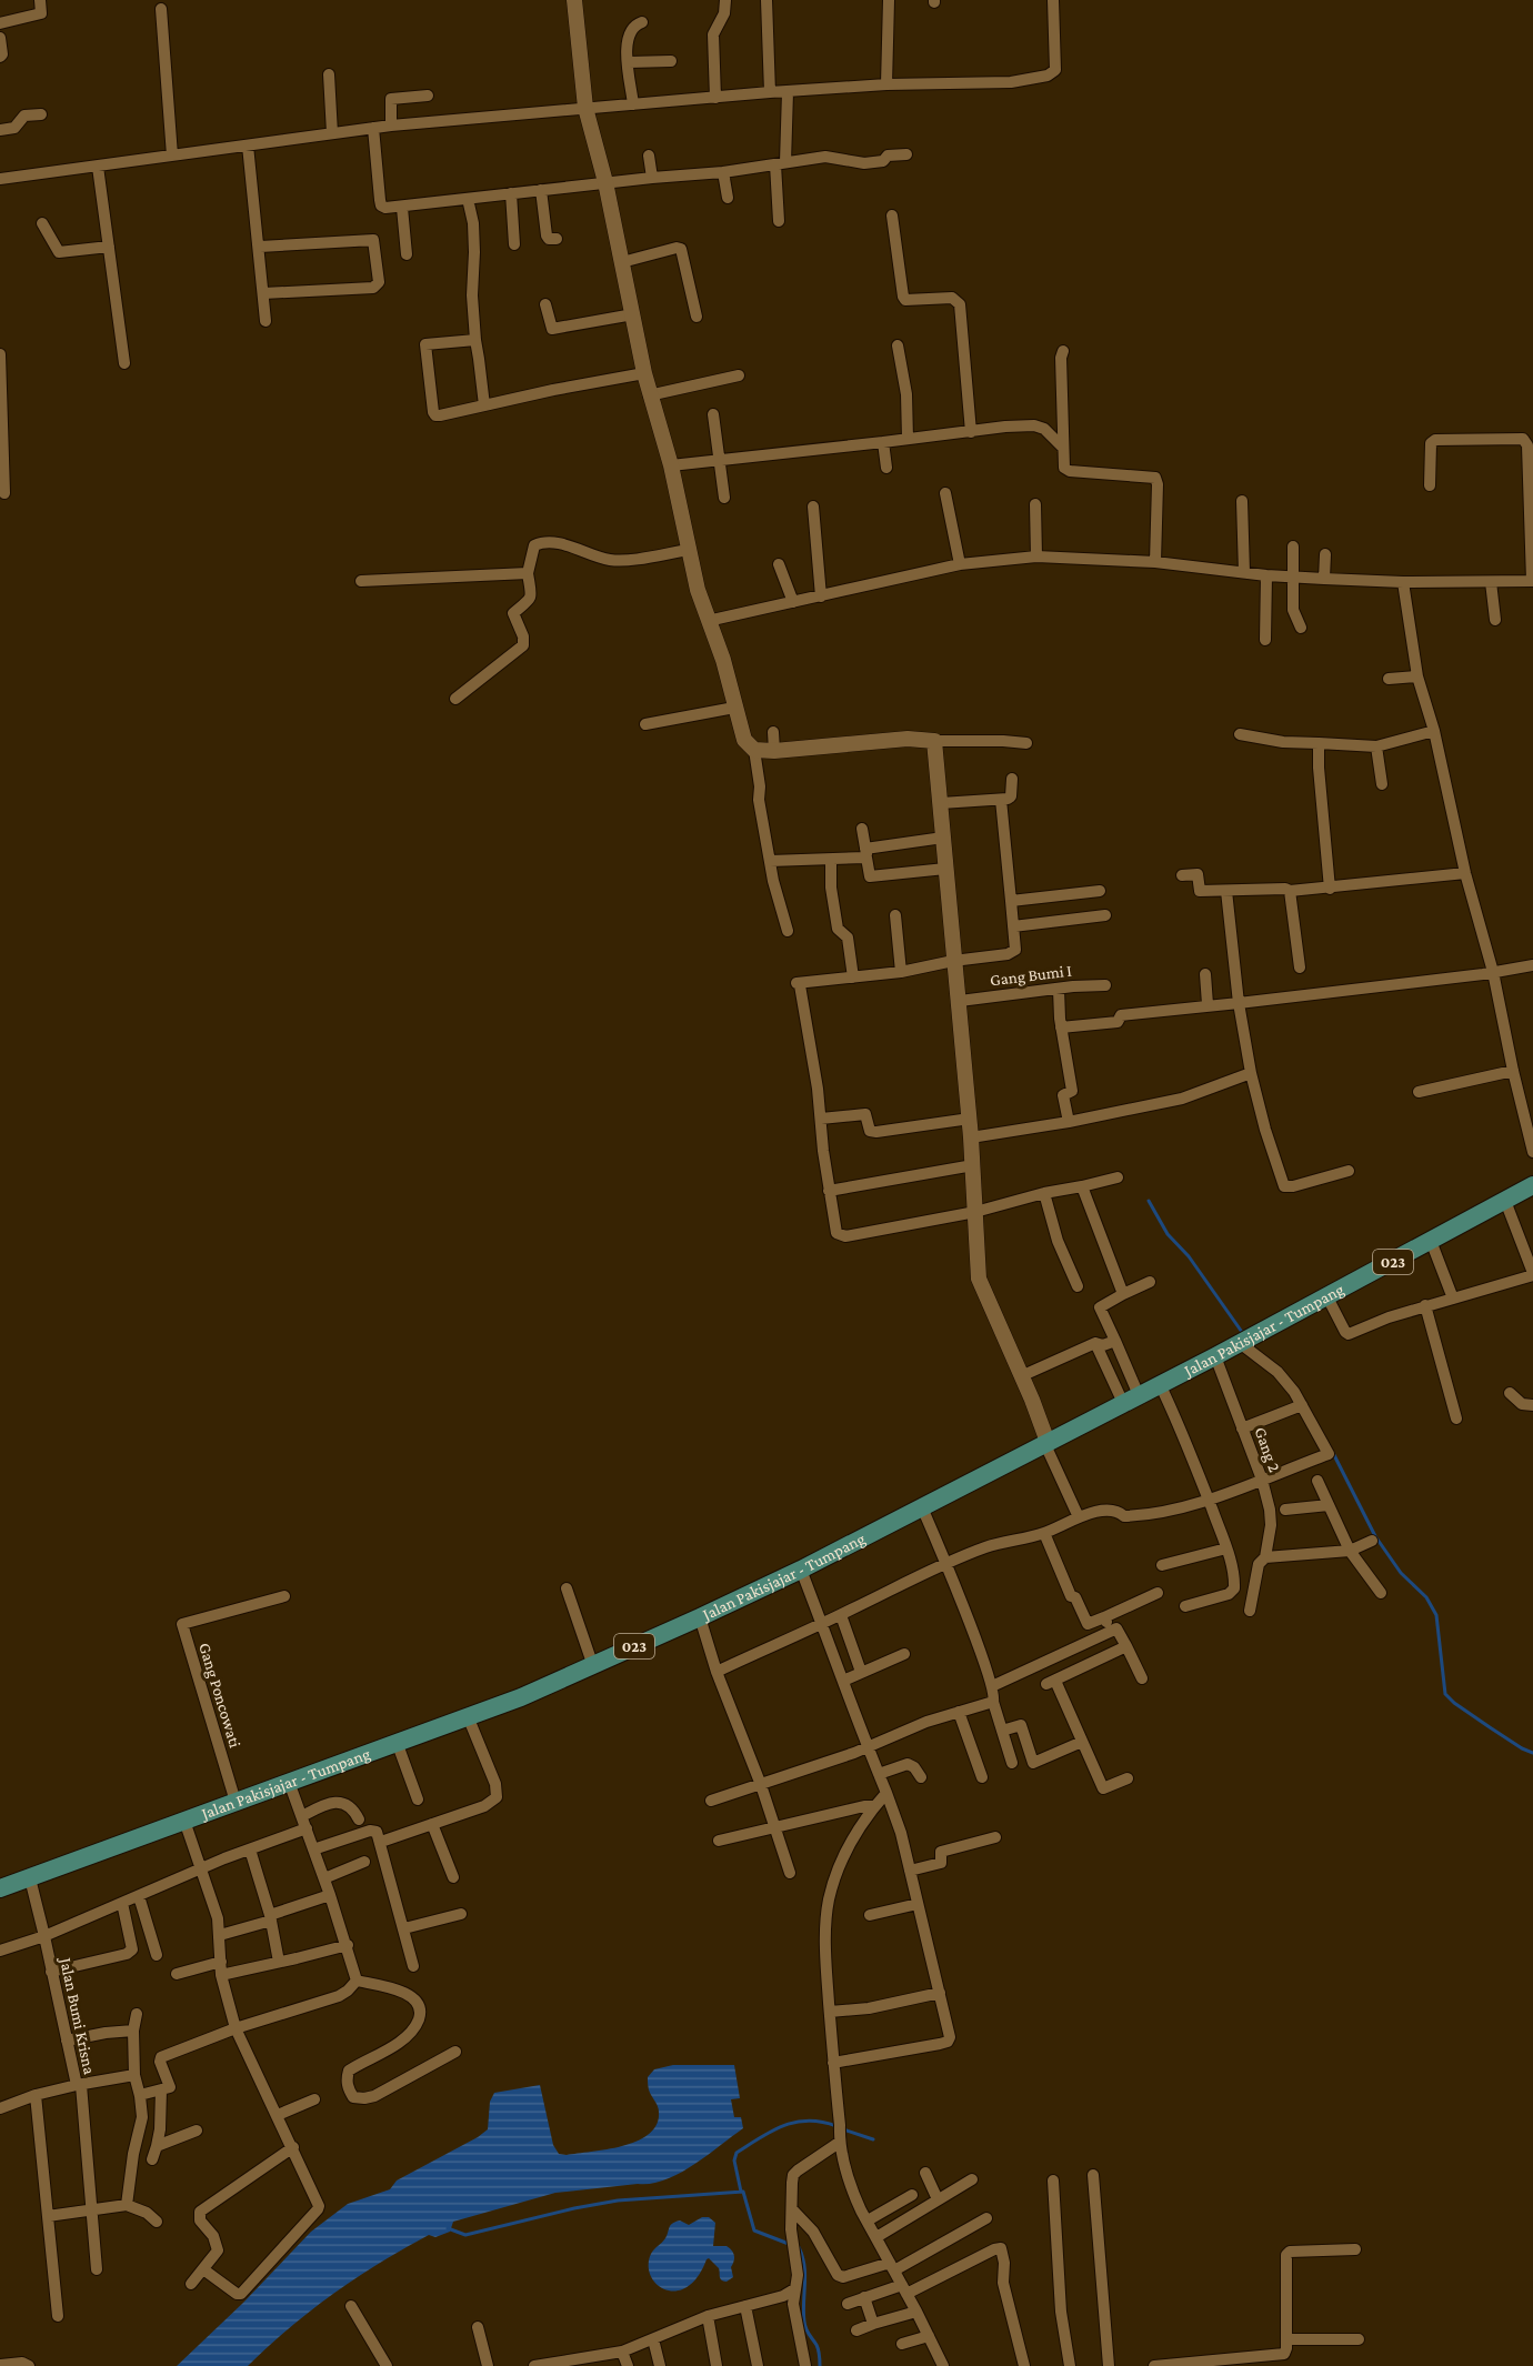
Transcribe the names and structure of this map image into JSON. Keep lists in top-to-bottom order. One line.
{"streets":{"main road":["023","Jalan Pakisjajar - Tumpang"],"street":["Gang Bumi I","Gang 2","Gang Poncowati","Jalan Bumi Krisna"]},"crossings":[["Jalan Pakisjajar - Tumpang","Gang 2"],["Jalan Pakisjajar - Tumpang","Gang Poncowati"],["Jalan Pakisjajar - Tumpang","Jalan Bumi Krisna"]]}
